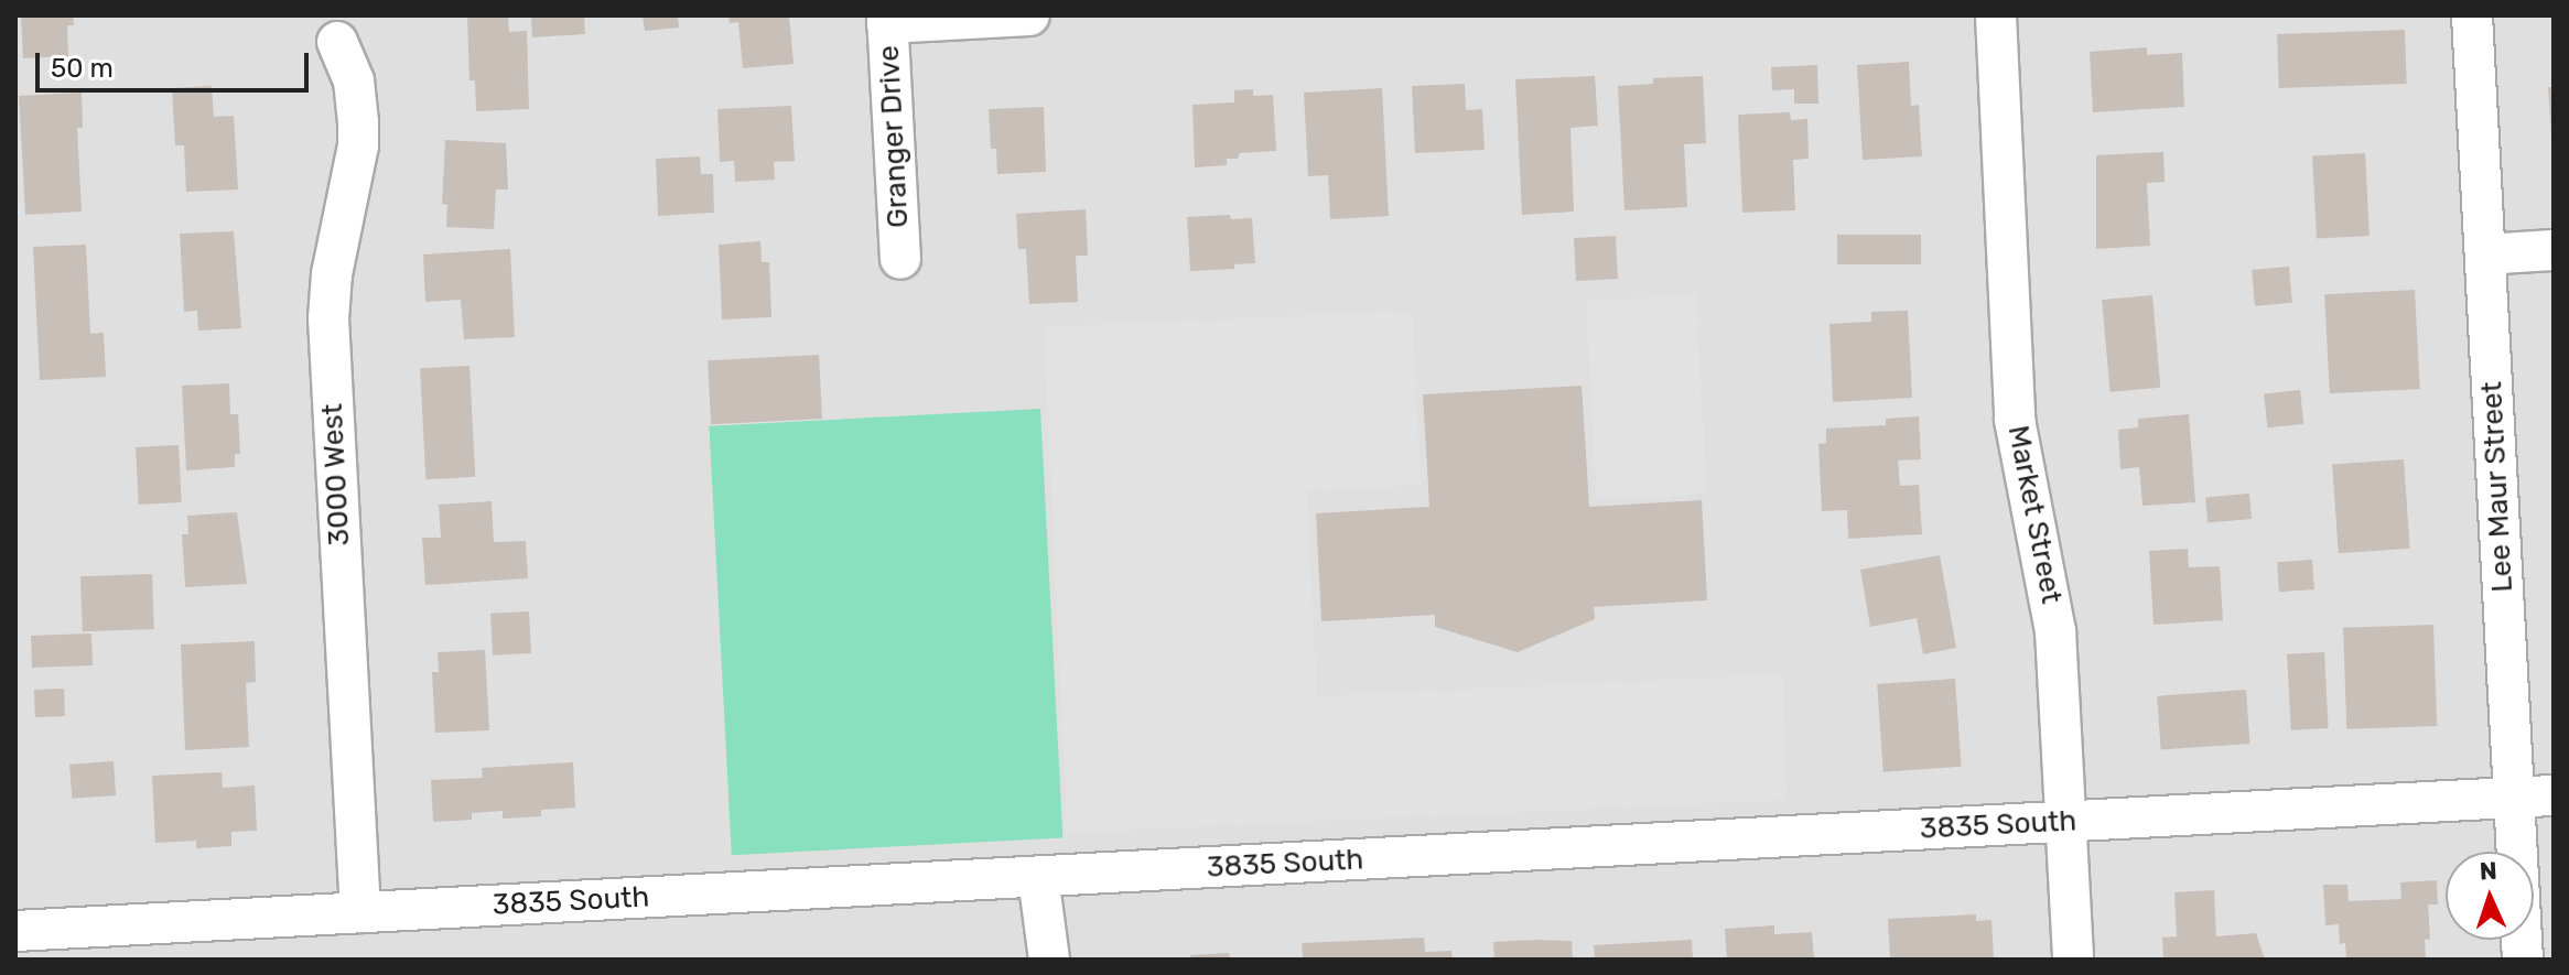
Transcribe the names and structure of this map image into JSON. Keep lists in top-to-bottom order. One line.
{"streets":{"street":["Granger Drive","3000 West","Lee Maur Street","Market Street","3835 South"]},"crossings":[["3000 West","3835 South"],["Lee Maur Street","3835 South"],["Market Street","3835 South"]],"scale_bar":"50 m","north":"top"}
